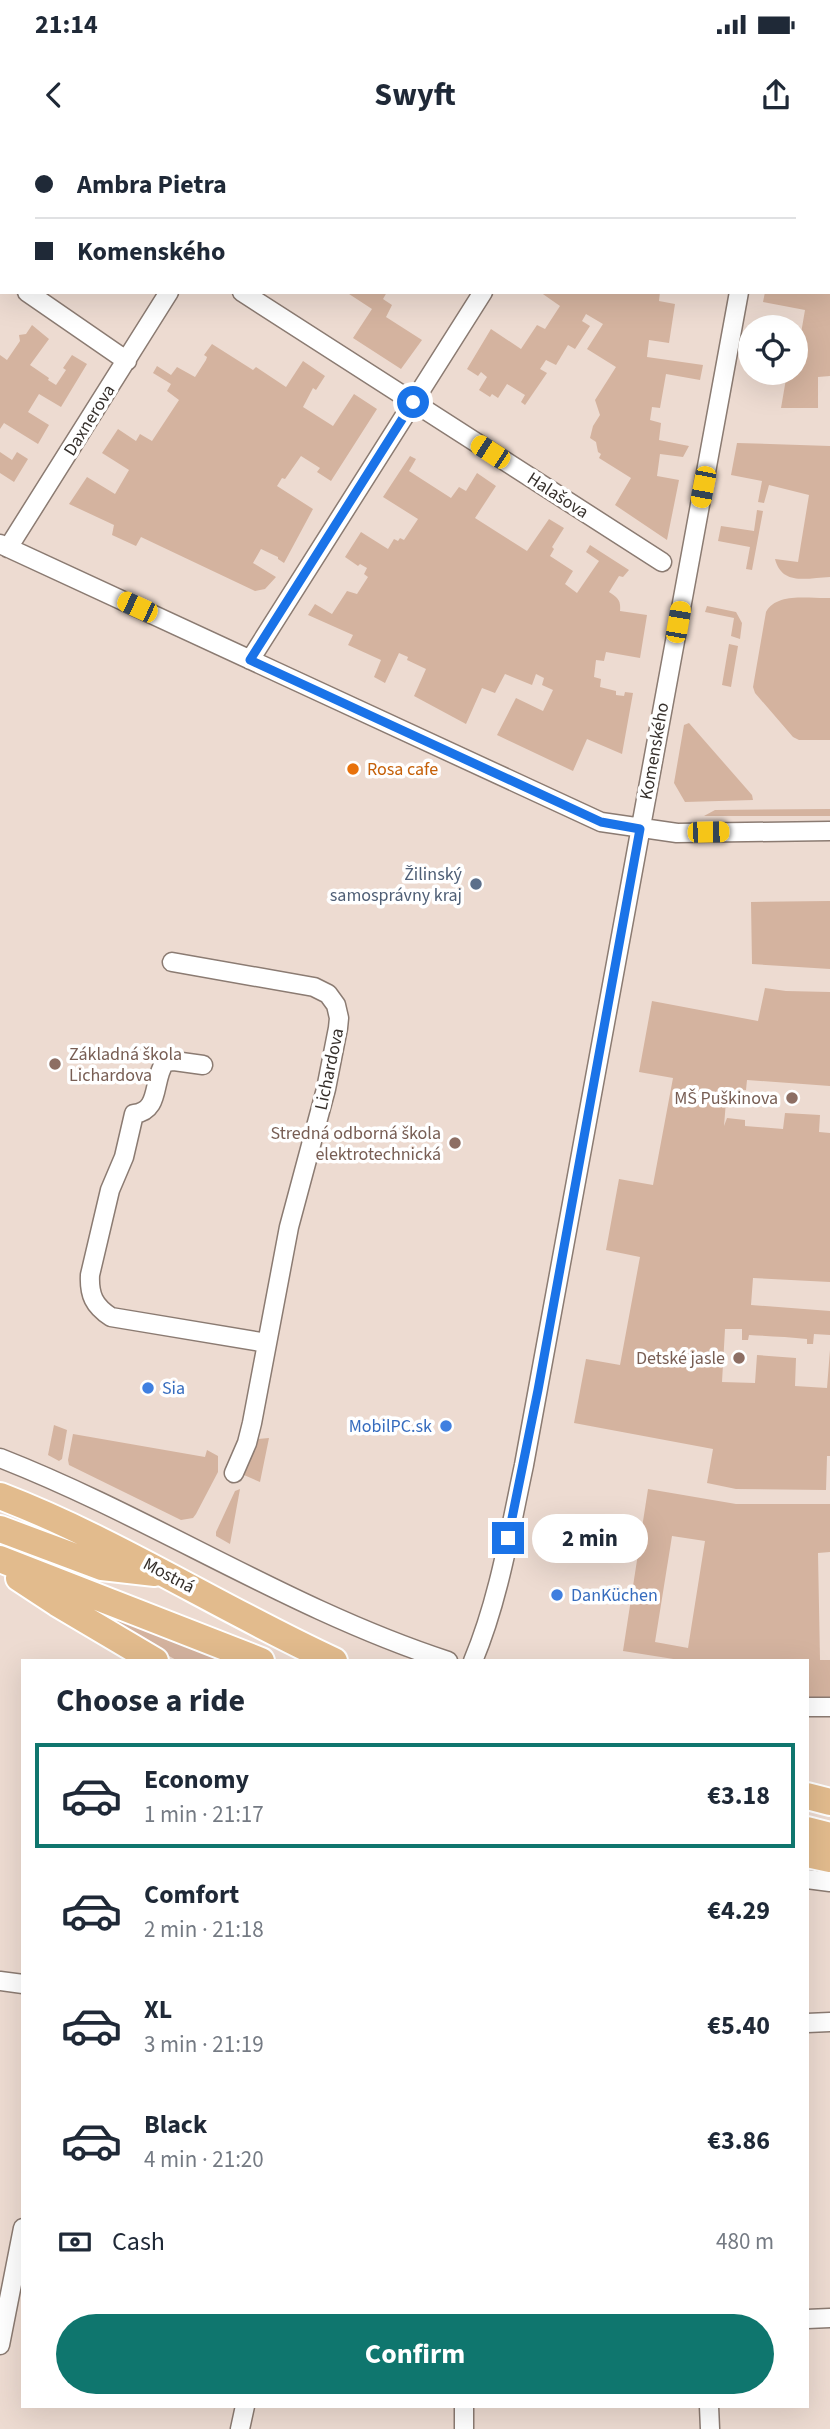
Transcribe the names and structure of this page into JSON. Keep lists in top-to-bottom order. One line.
{"streets":{"main road":["Mostná"],"street":["Daxnerova","Halašova","Komenského","Lichardova"]},"places":["Rosa cafe","Žilinský samosprávny kraj","Základná škola Lichardova","MŠ Puškinova","Stredná odborná škola elektrotechnická","Detské jasle","Sia","MobilPC.sk","DanKüchen"],"page":{"status":"21:14","header":"Swyft","banner":["Ambra Pietra","Komenského"],"bubble":"2 min","heading":"Choose a ride","list":[{"name":"Economy","note":"1 min · 21:17","value":"€3.18"},{"name":"Comfort","note":"2 min · 21:18","value":"€4.29"},{"name":"XL","note":"3 min · 21:19","value":"€5.40"},{"name":"Black","note":"4 min · 21:20","value":"€3.86"}],"pay":["Cash","480 m"],"buttons":"Confirm"}}
